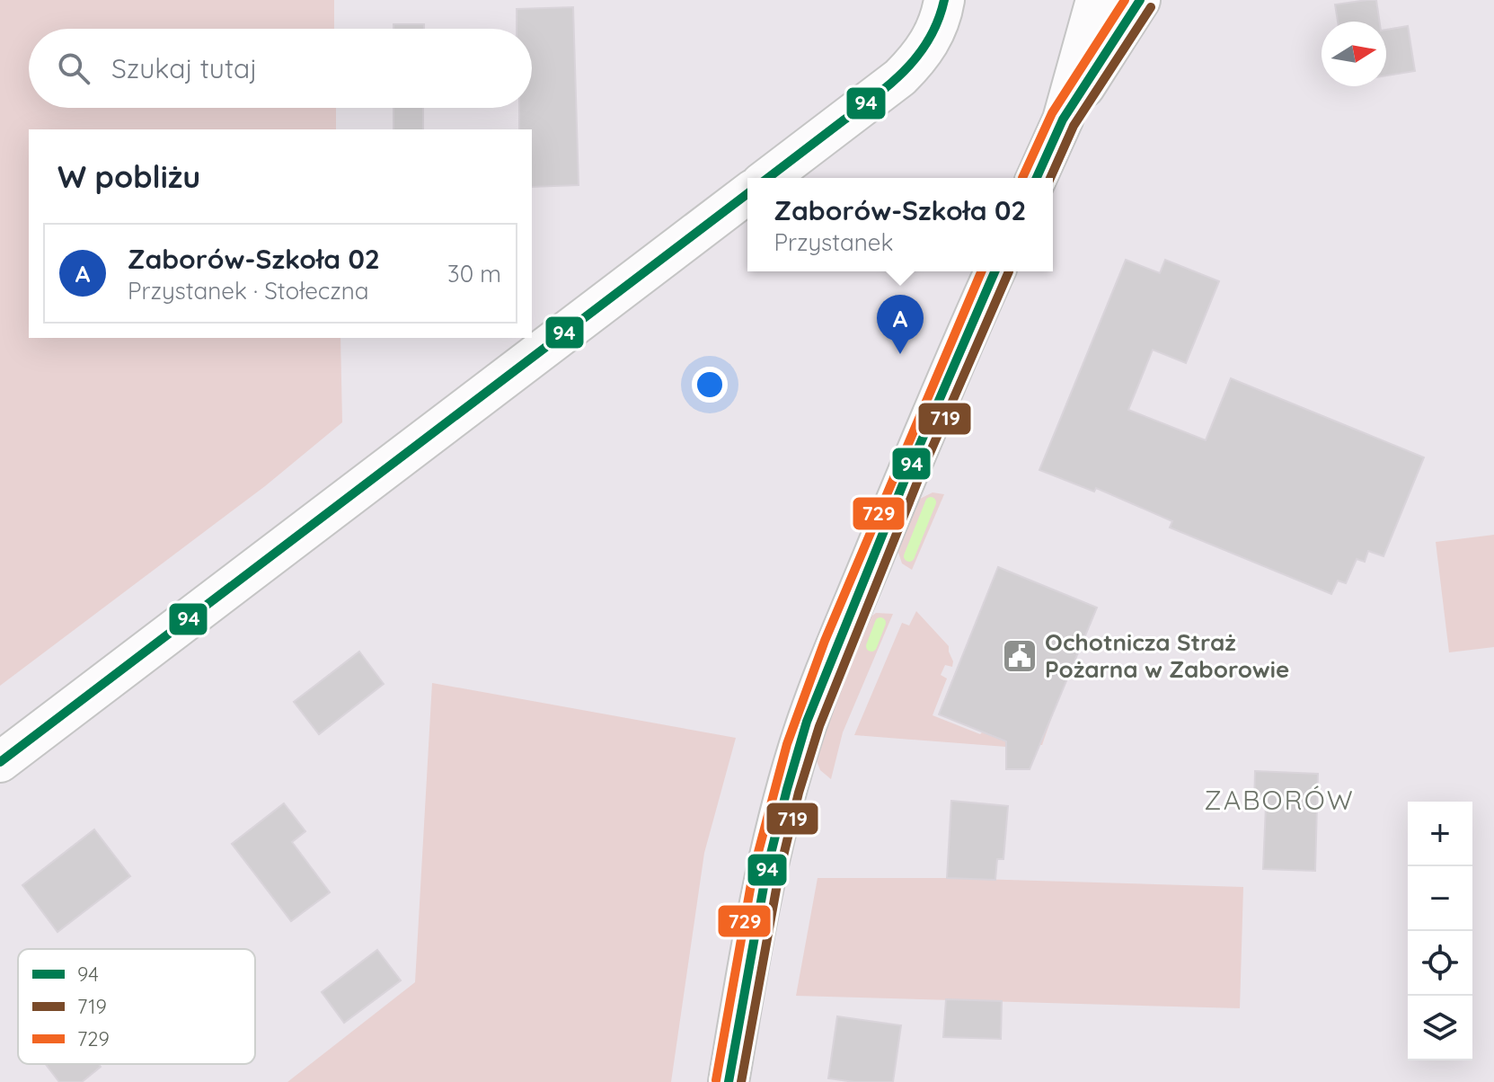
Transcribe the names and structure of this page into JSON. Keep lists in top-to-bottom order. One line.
{"districts":["ZABORÓW"],"places":{"public building":["Ochotnicza Straż Pożarna w Zaborowie"]},"lines":["transit line 94","transit line 729","transit line 719"],"legend":["94","719","729"],"north":"right","page":{"search":"Szukaj tutaj","heading":"W pobliżu","popup":["Zaborów-Szkoła 02","Przystanek"],"list":[{"mark":"A","name":"Zaborów-Szkoła 02","note":"Przystanek · Stołeczna","value":"30 m"}],"pins":"A","map_buttons":["+","−"]}}
